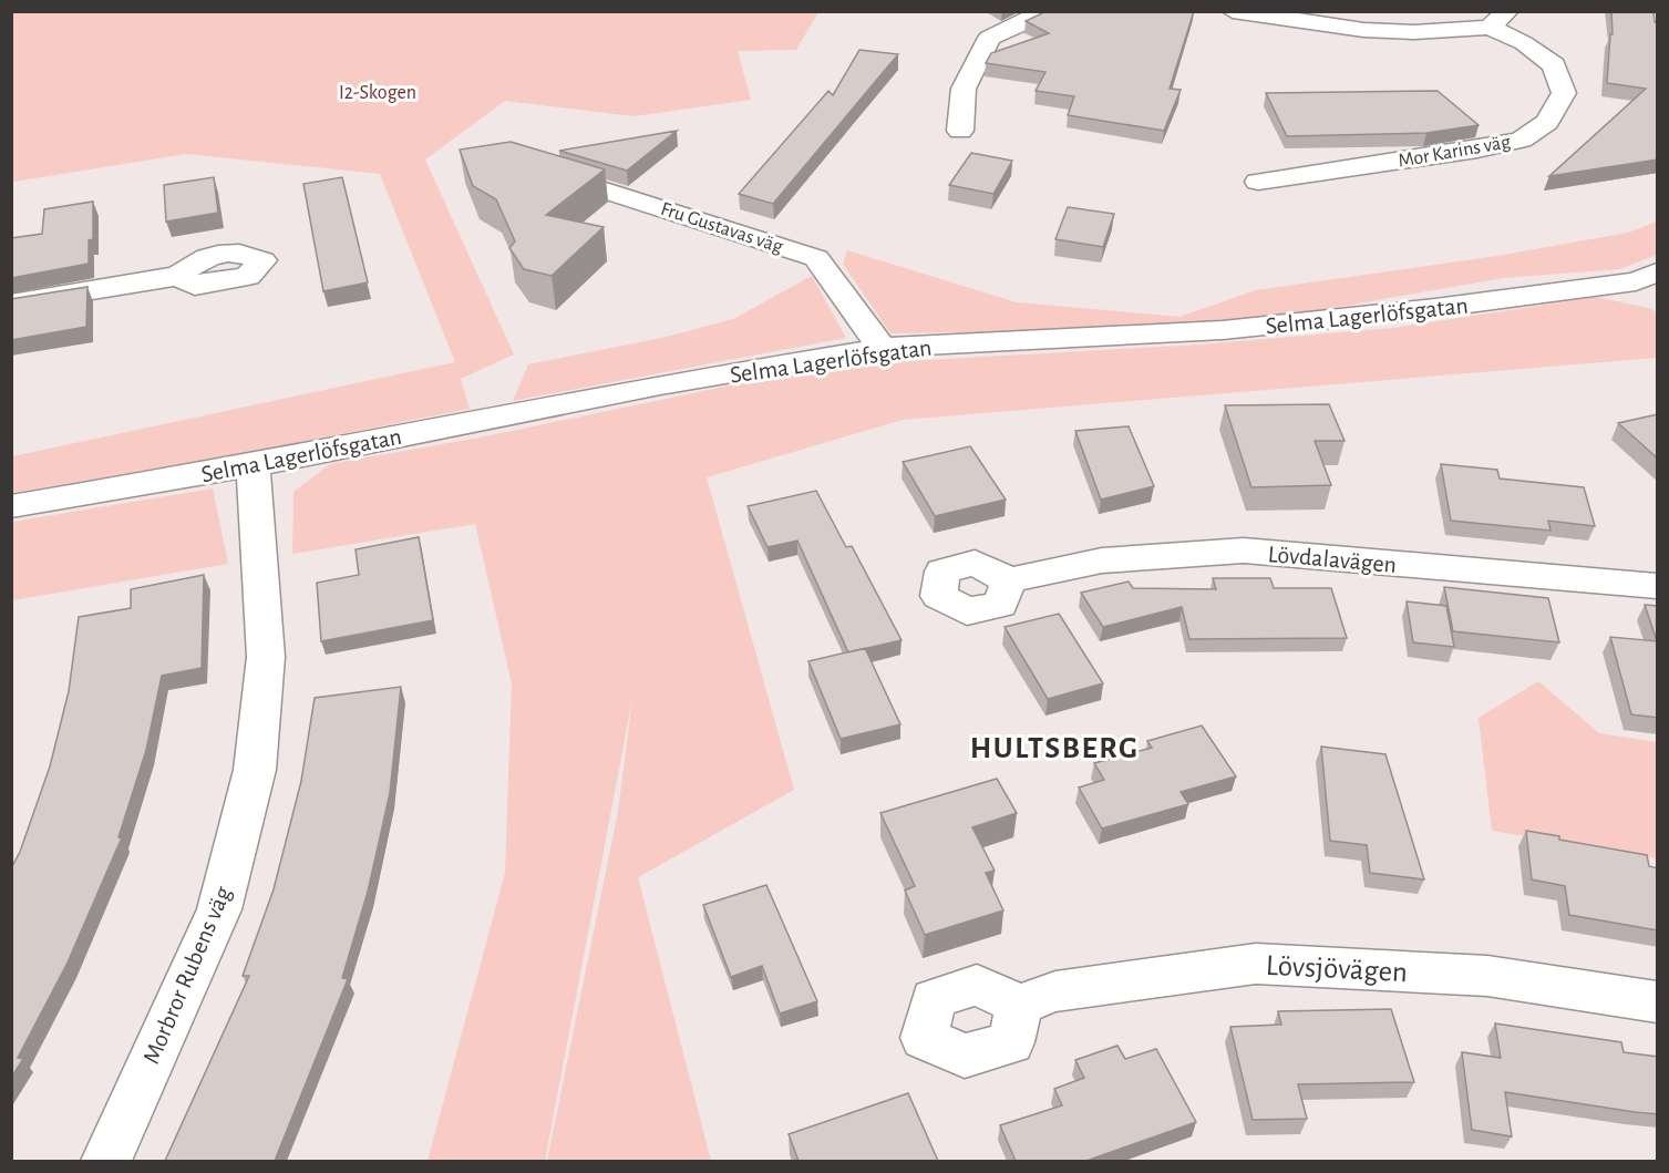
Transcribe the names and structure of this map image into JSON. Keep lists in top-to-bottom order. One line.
{"streets":{"street":["Mor Karins väg","Fru Gustavas väg","Selma Lagerlöfsgatan","Lövdalavägen","Lövsjövägen","Morbror Rubens väg"]},"crossings":[["Fru Gustavas väg","Selma Lagerlöfsgatan"],["Selma Lagerlöfsgatan","Morbror Rubens väg"]],"districts":["HULTSBERG"],"parks":["I2-Skogen"]}
